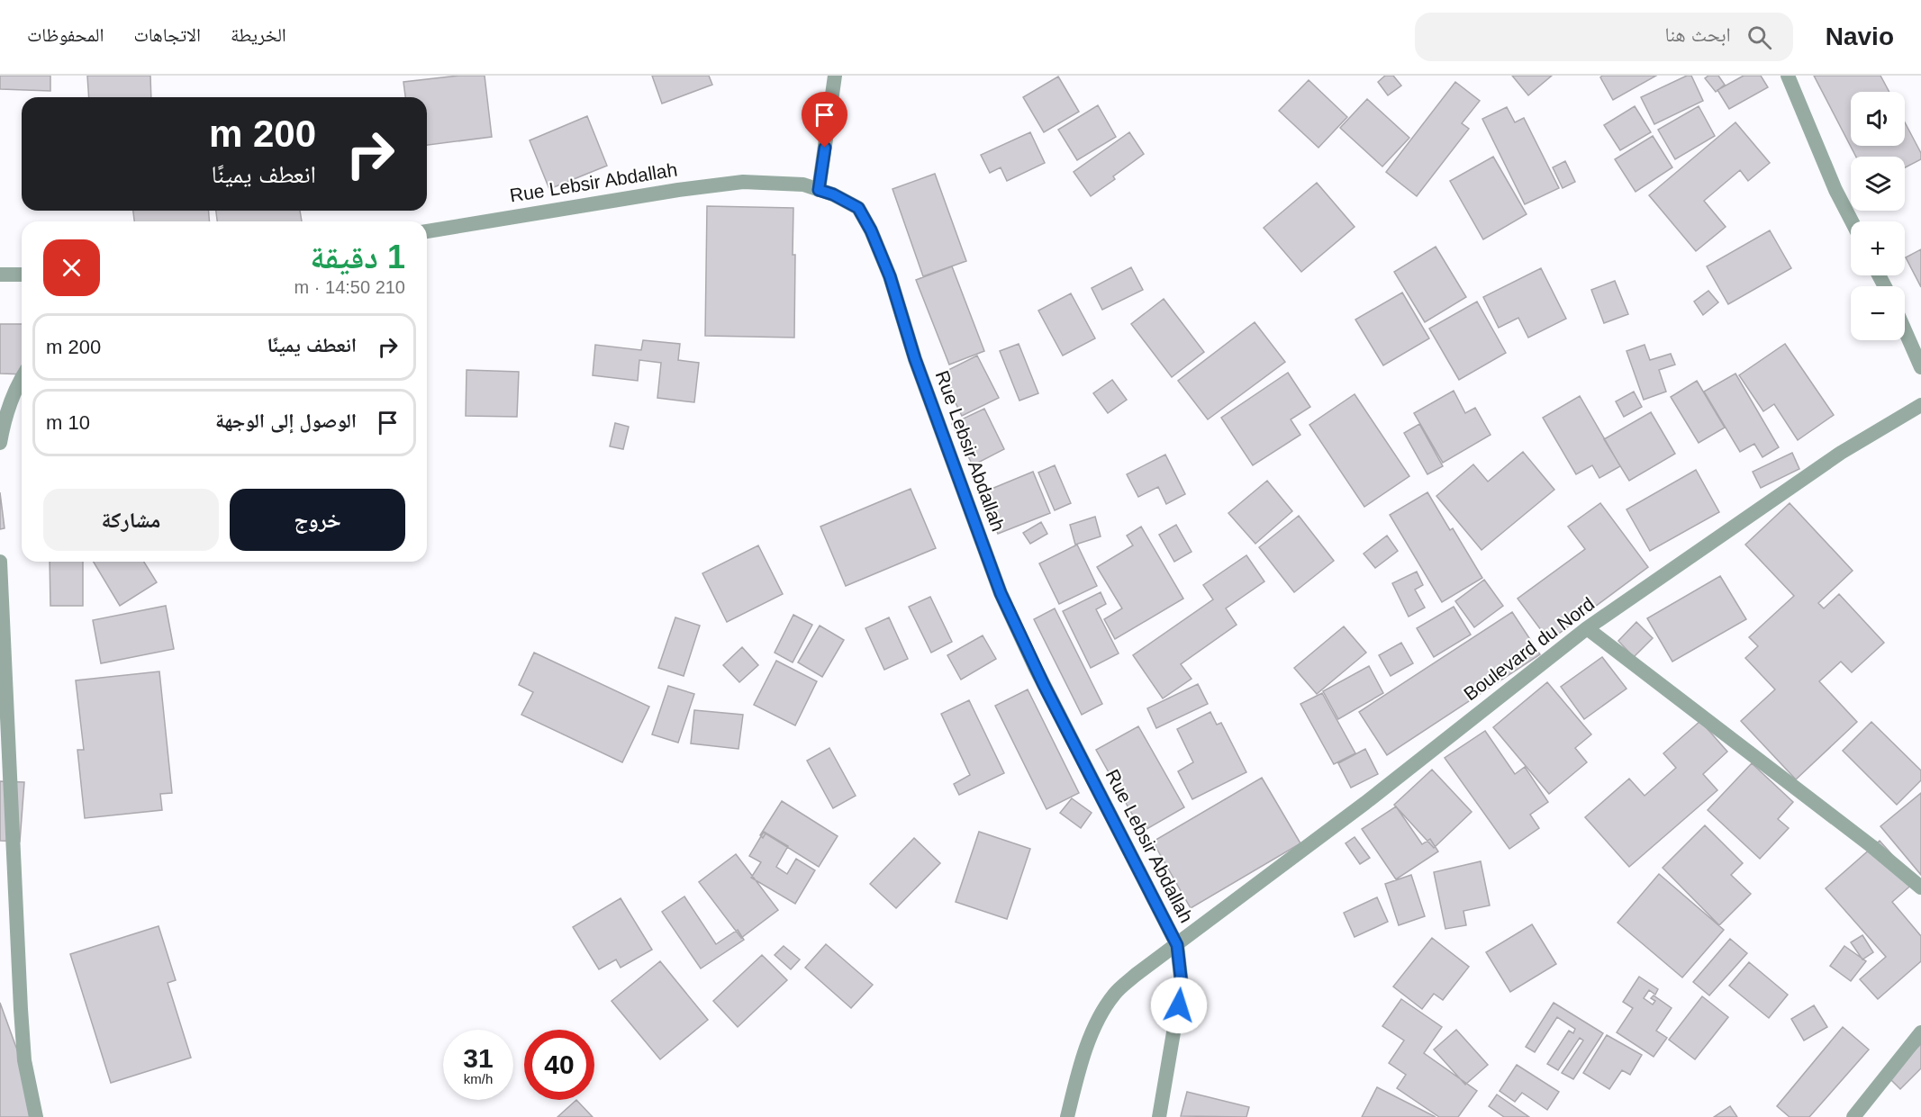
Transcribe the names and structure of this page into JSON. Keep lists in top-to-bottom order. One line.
{"streets":{"street":["Rue Lebsir Abdallah","Boulevard du Nord"]},"crossings":[["Rue Lebsir Abdallah","Boulevard du Nord"]],"page":{"header":"Navio","search":"ابحث هنا","nav":["الخريطة","الاتجاهات","المحفوظات"],"map_buttons":["+","−"],"turn":["200 m","انعطف يمينًا"],"heading":["1 دقيقة","210 m · 14:50"],"list":[{"name":"انعطف يمينًا","value":"200 m"},{"name":"الوصول إلى الوجهة","value":"10 m"}],"buttons":["خروج","مشاركة"],"speed":"31 km/h","limit":"40"}}
